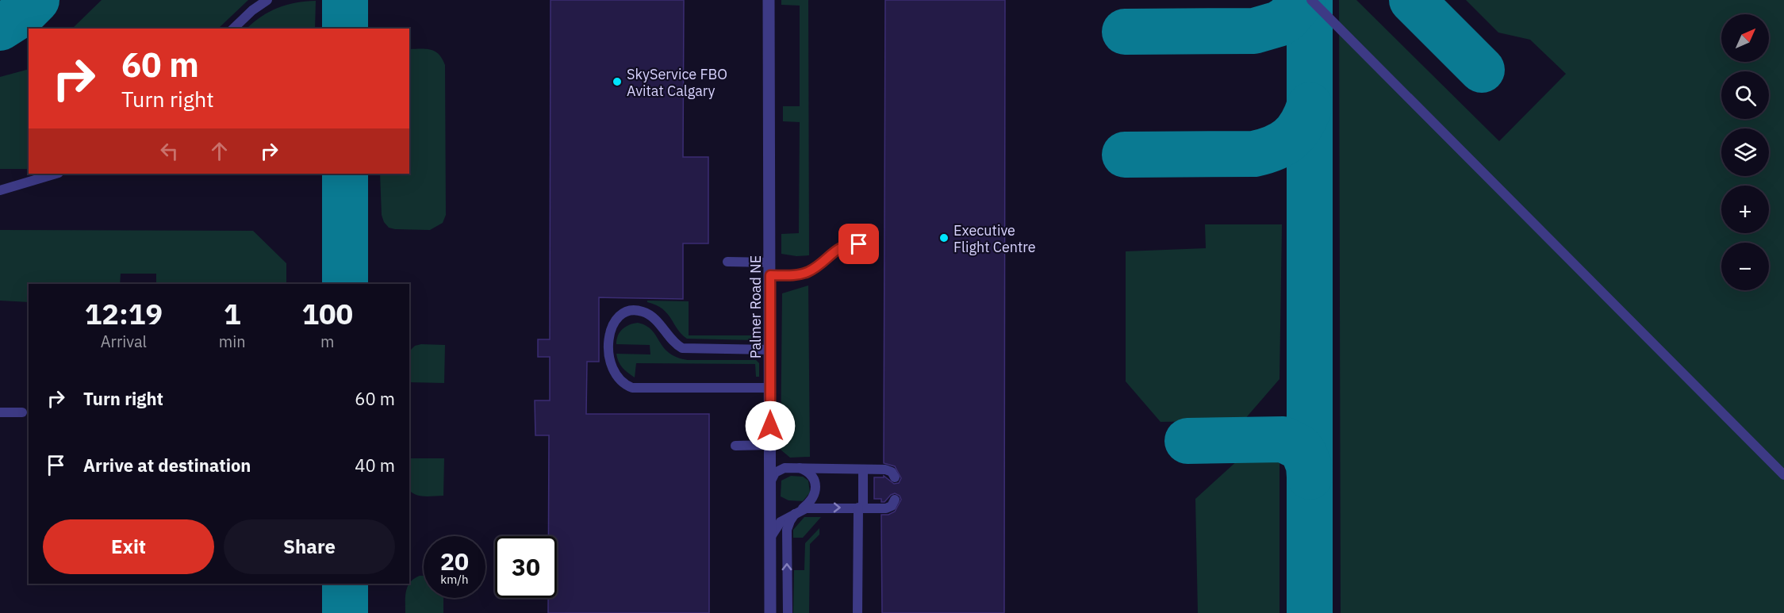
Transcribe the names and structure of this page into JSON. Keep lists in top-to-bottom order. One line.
{"streets":{"street":["Palmer Road NE"]},"places":["SkyService FBO Avitat Calgary","Executive Flight Centre"],"north":"top right","page":{"map_buttons":["+","−"],"turn":["60 m","Turn right"],"eta":["12:19","Arrival","1","min","100","m"],"list":[{"name":"Turn right","value":"60 m"},{"name":"Arrive at destination","value":"40 m"}],"buttons":["Exit","Share"],"speed":"20 km/h","limit":"30"}}
